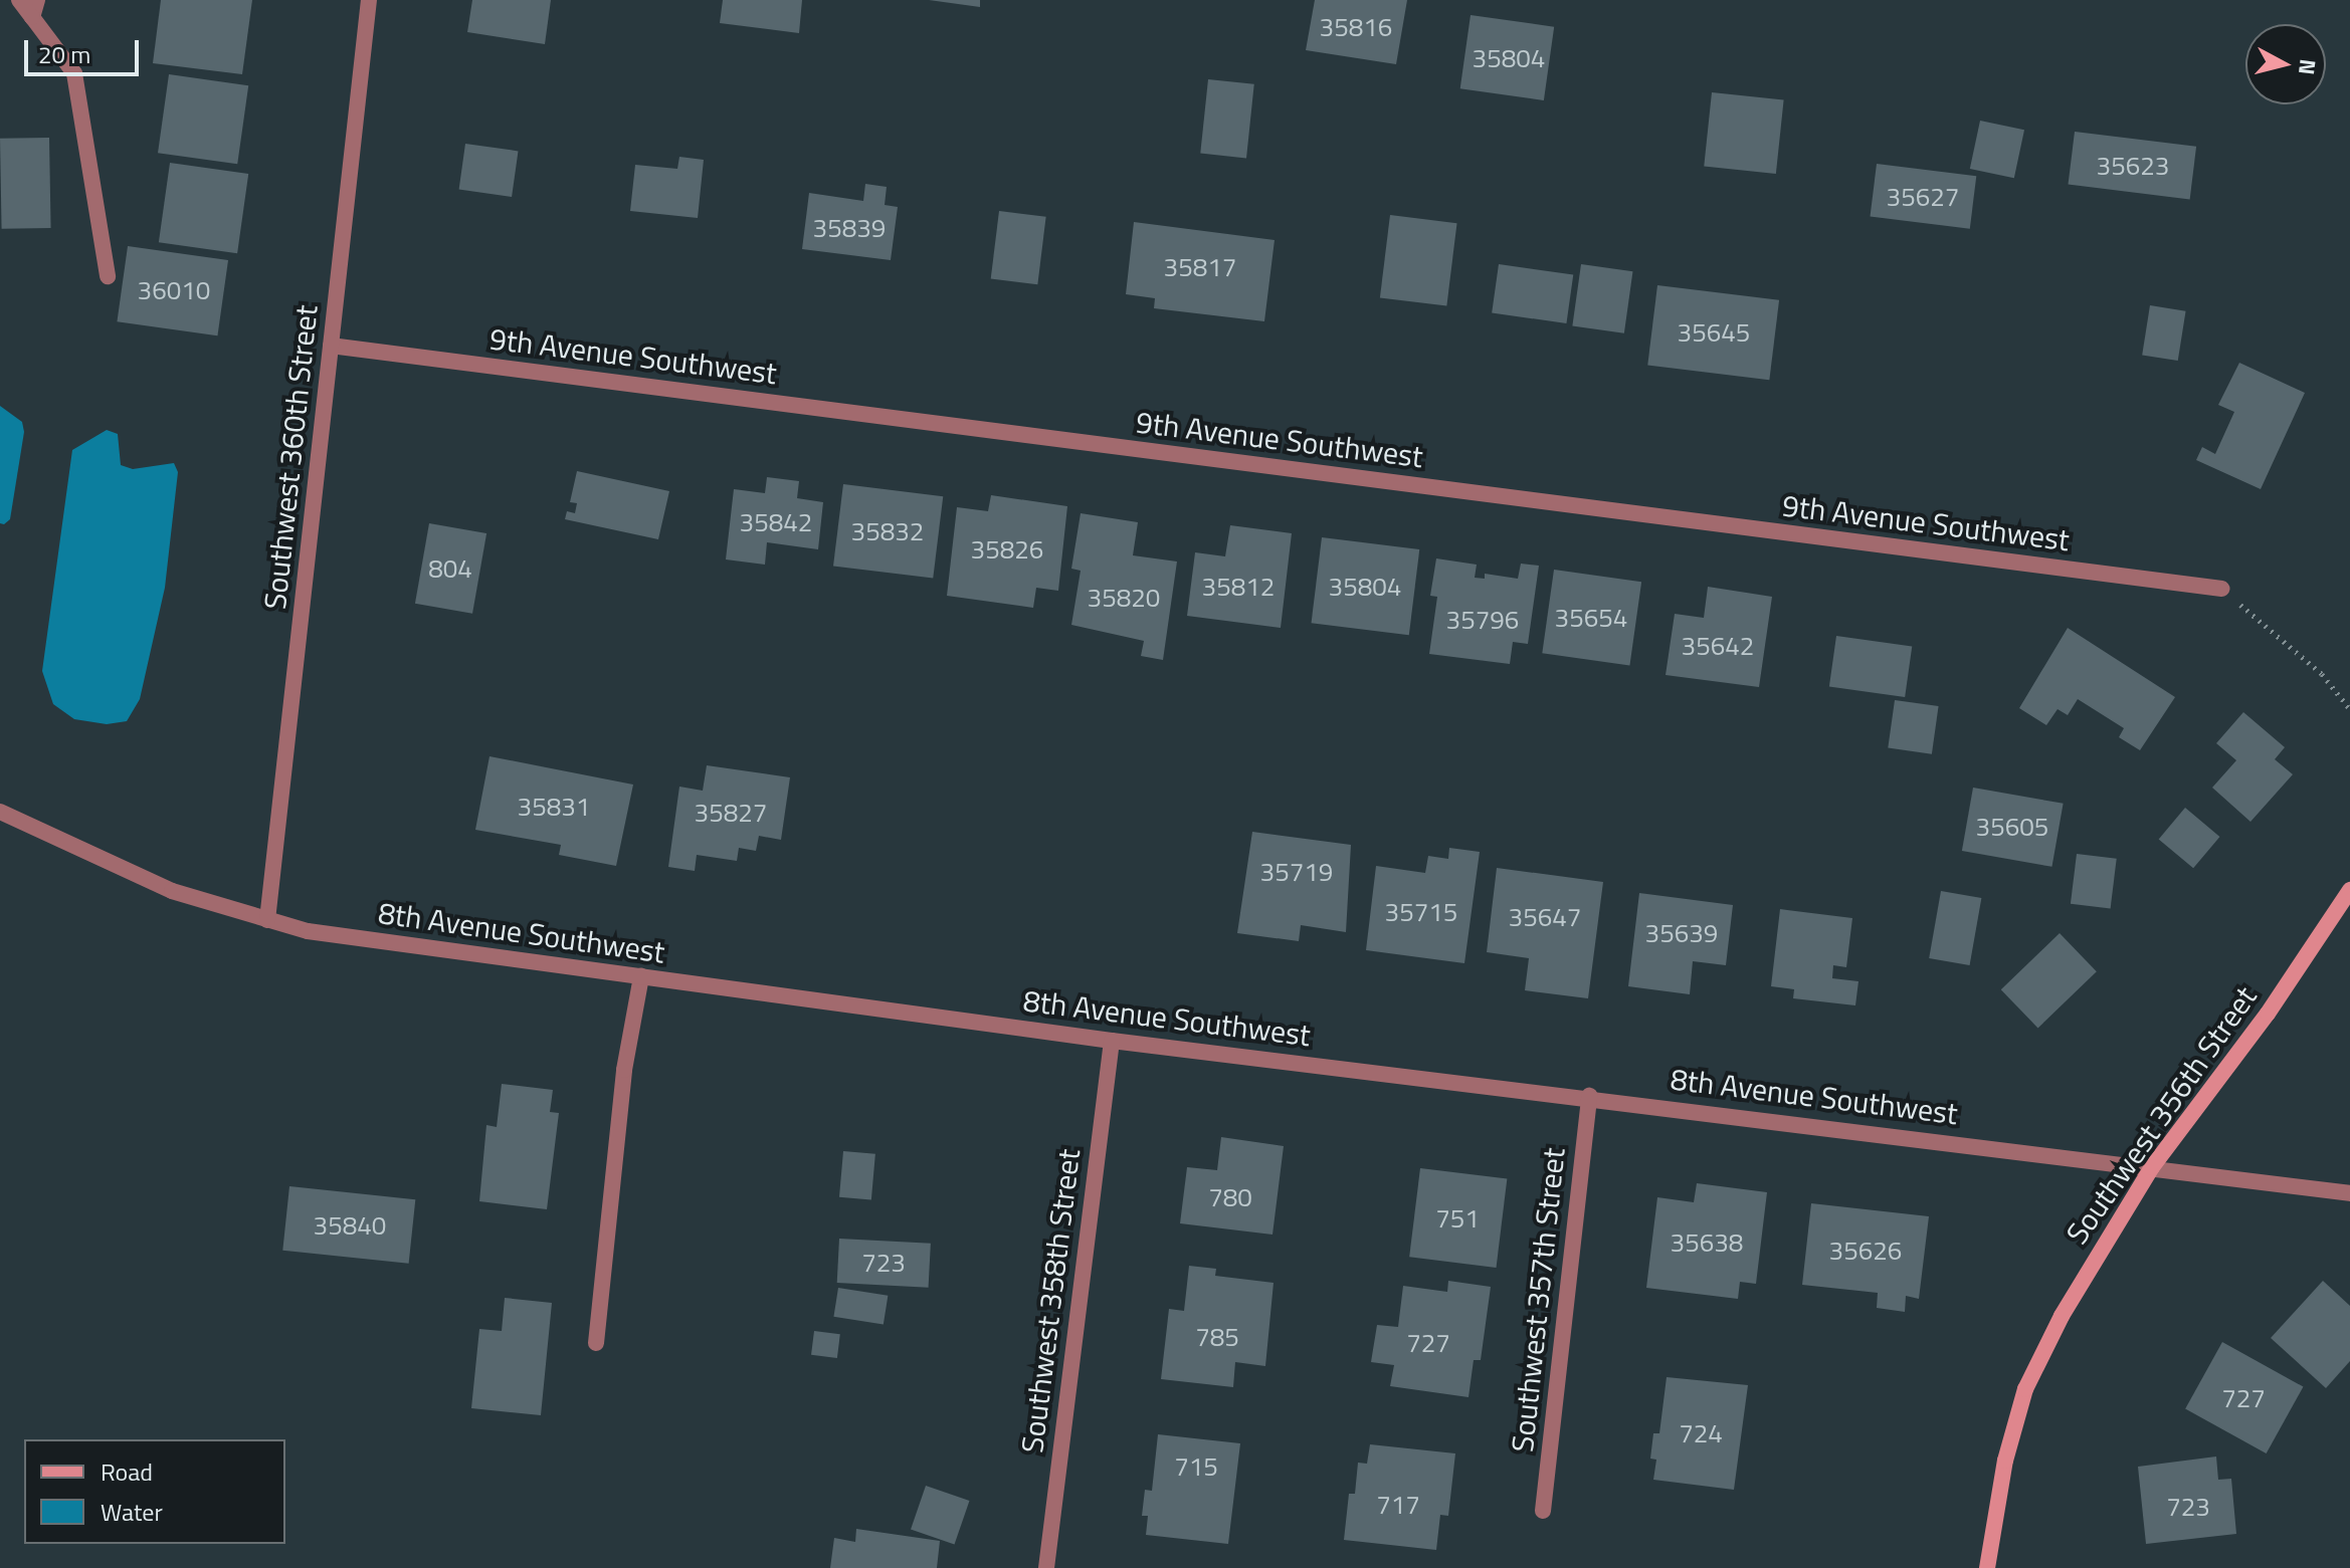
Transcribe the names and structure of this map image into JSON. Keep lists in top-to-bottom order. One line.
{"streets":{"main road":["Southwest 356th Street"],"street":["9th Avenue Southwest","Southwest 360th Street","8th Avenue Southwest","Southwest 357th Street","Southwest 358th Street"]},"crossings":[["9th Avenue Southwest","Southwest 360th Street"],["Southwest 360th Street","8th Avenue Southwest"],["8th Avenue Southwest","Southwest 356th Street"],["8th Avenue Southwest","Southwest 357th Street"],["8th Avenue Southwest","Southwest 358th Street"]],"house_numbers":["35816","35804","35623","35627","35839","35817","36010","35645","35842","35832","35826","804","35812","35804","35820","35654","35796","35642","35831","35827","35605","35719","35715","35647","35639","780","751","35840","35638","35626","723","785","727","727","724","715","717","723"],"legend":["Road","Water"],"scale_bar":"20 m","north":"right"}
